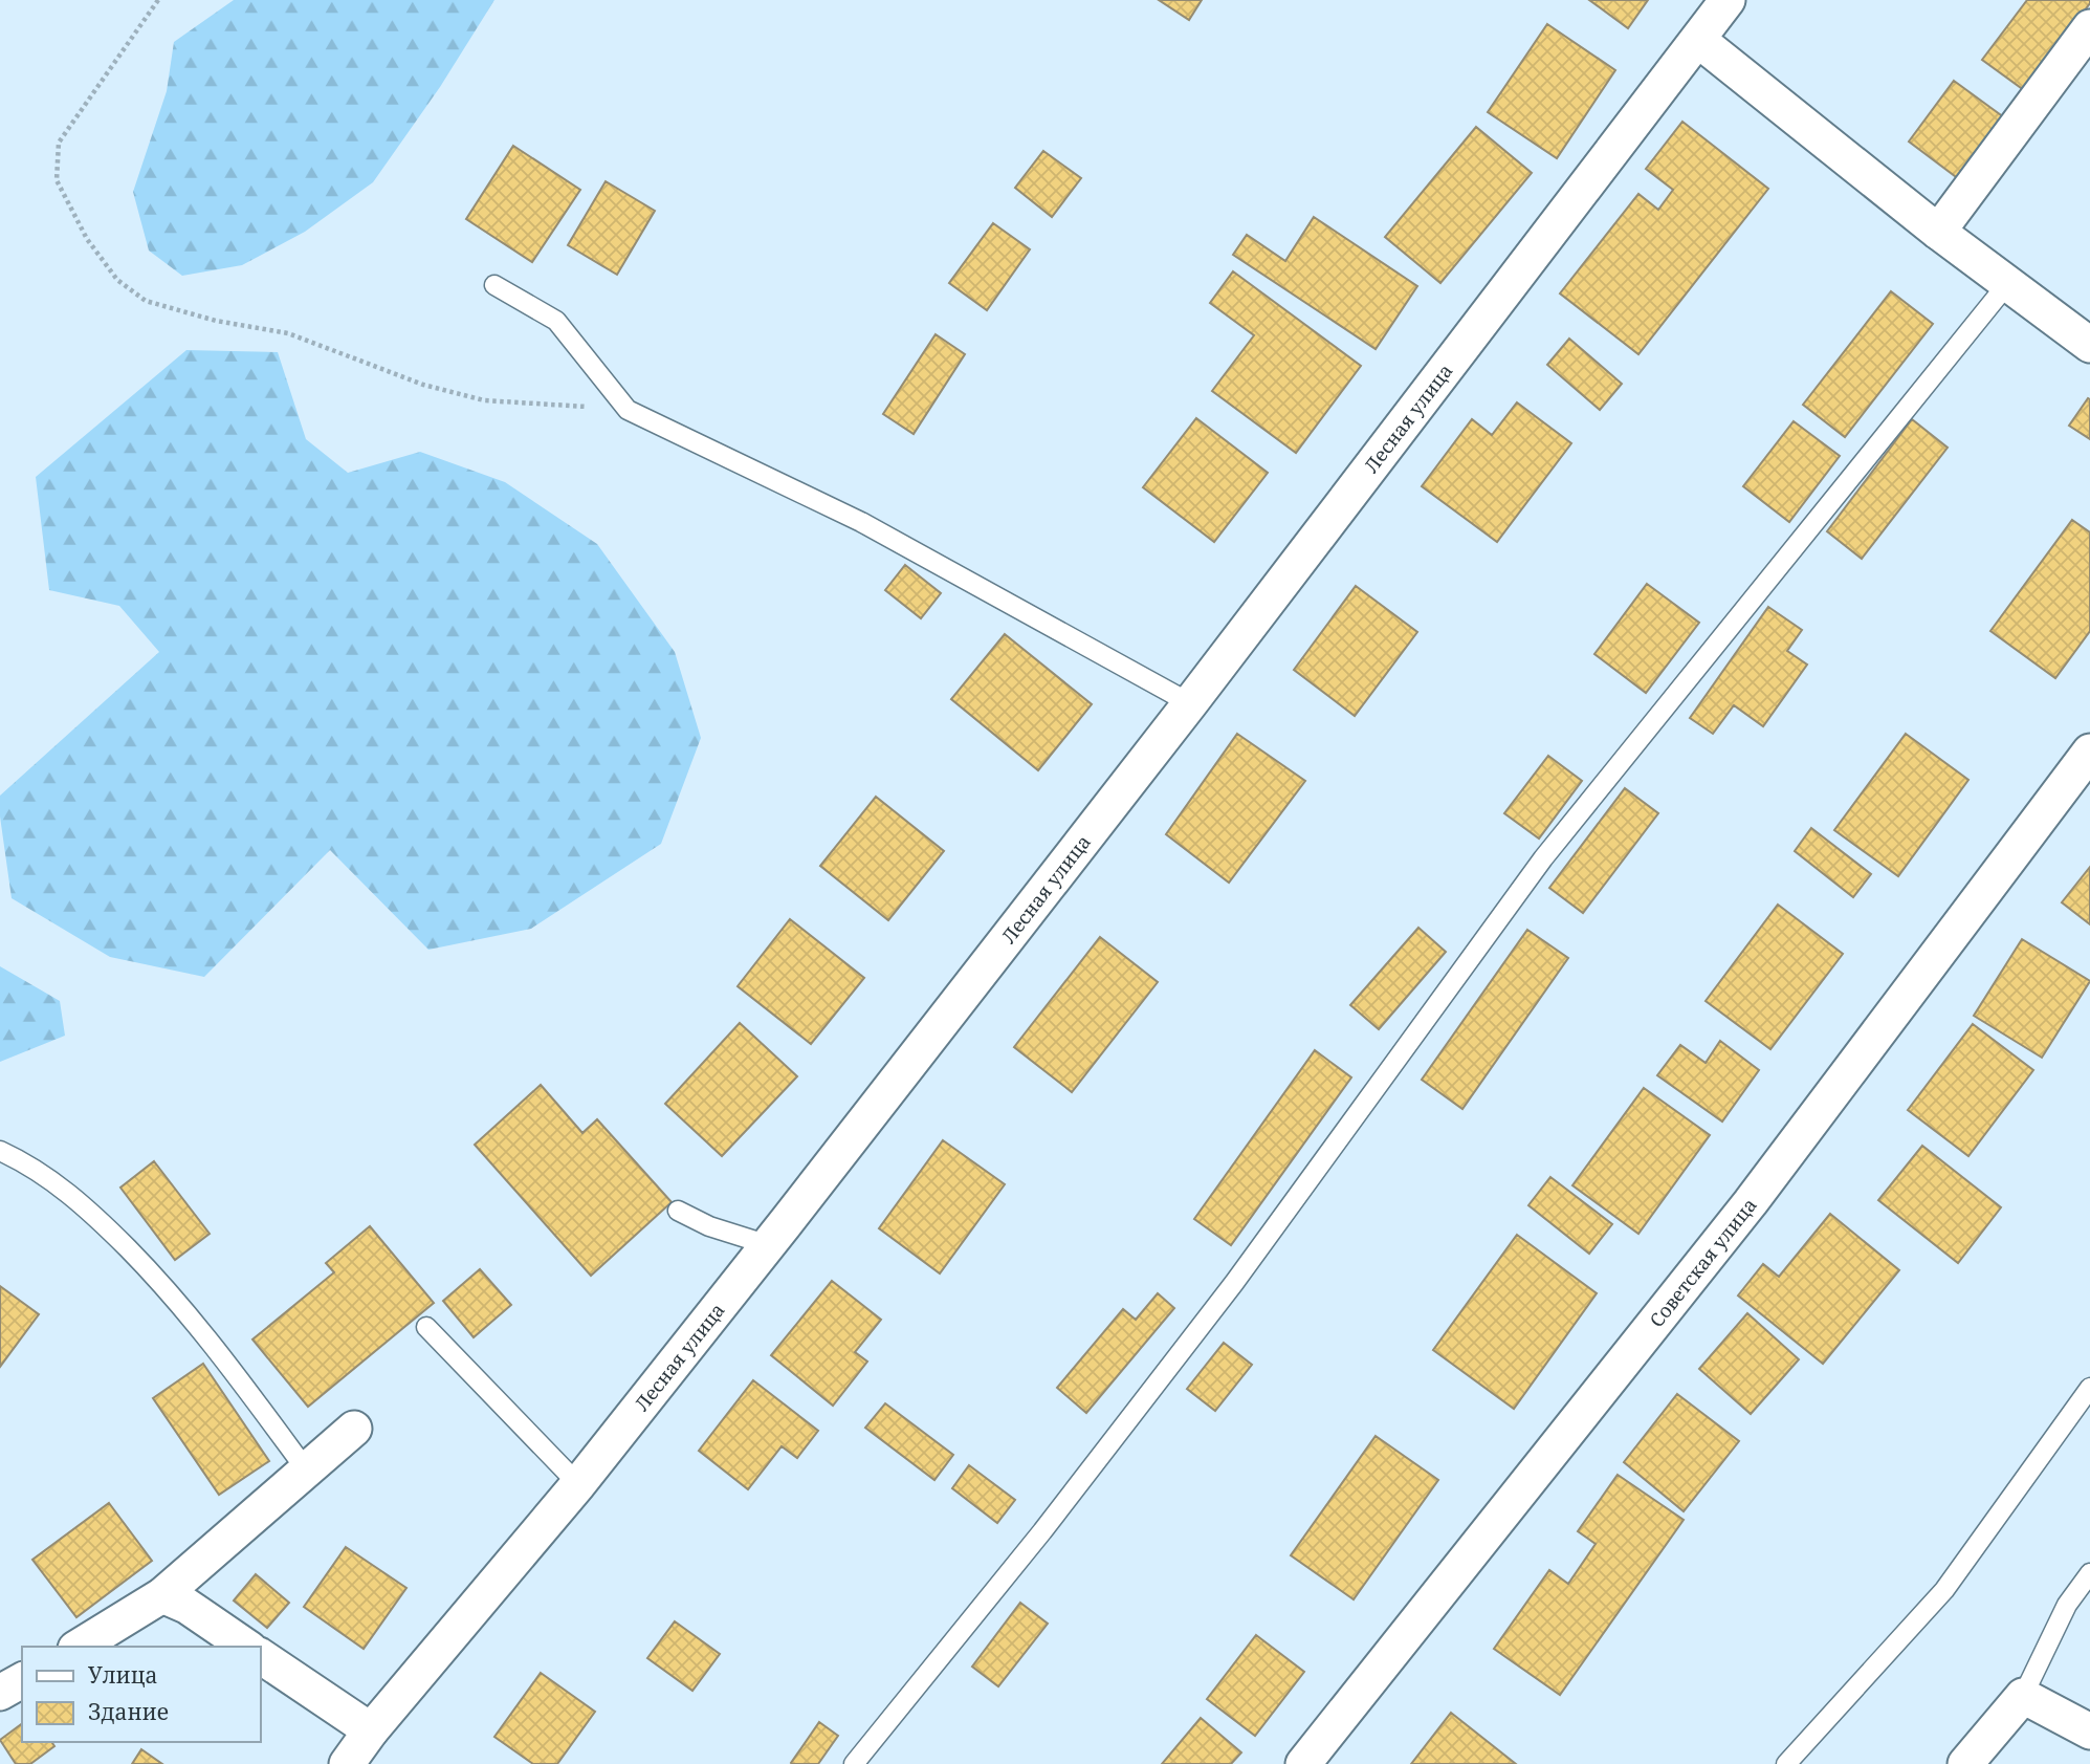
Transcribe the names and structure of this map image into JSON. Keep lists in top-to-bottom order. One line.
{"streets":{"street":["Лесная улица","Советская улица"]},"legend":["Улица","Здание"]}
